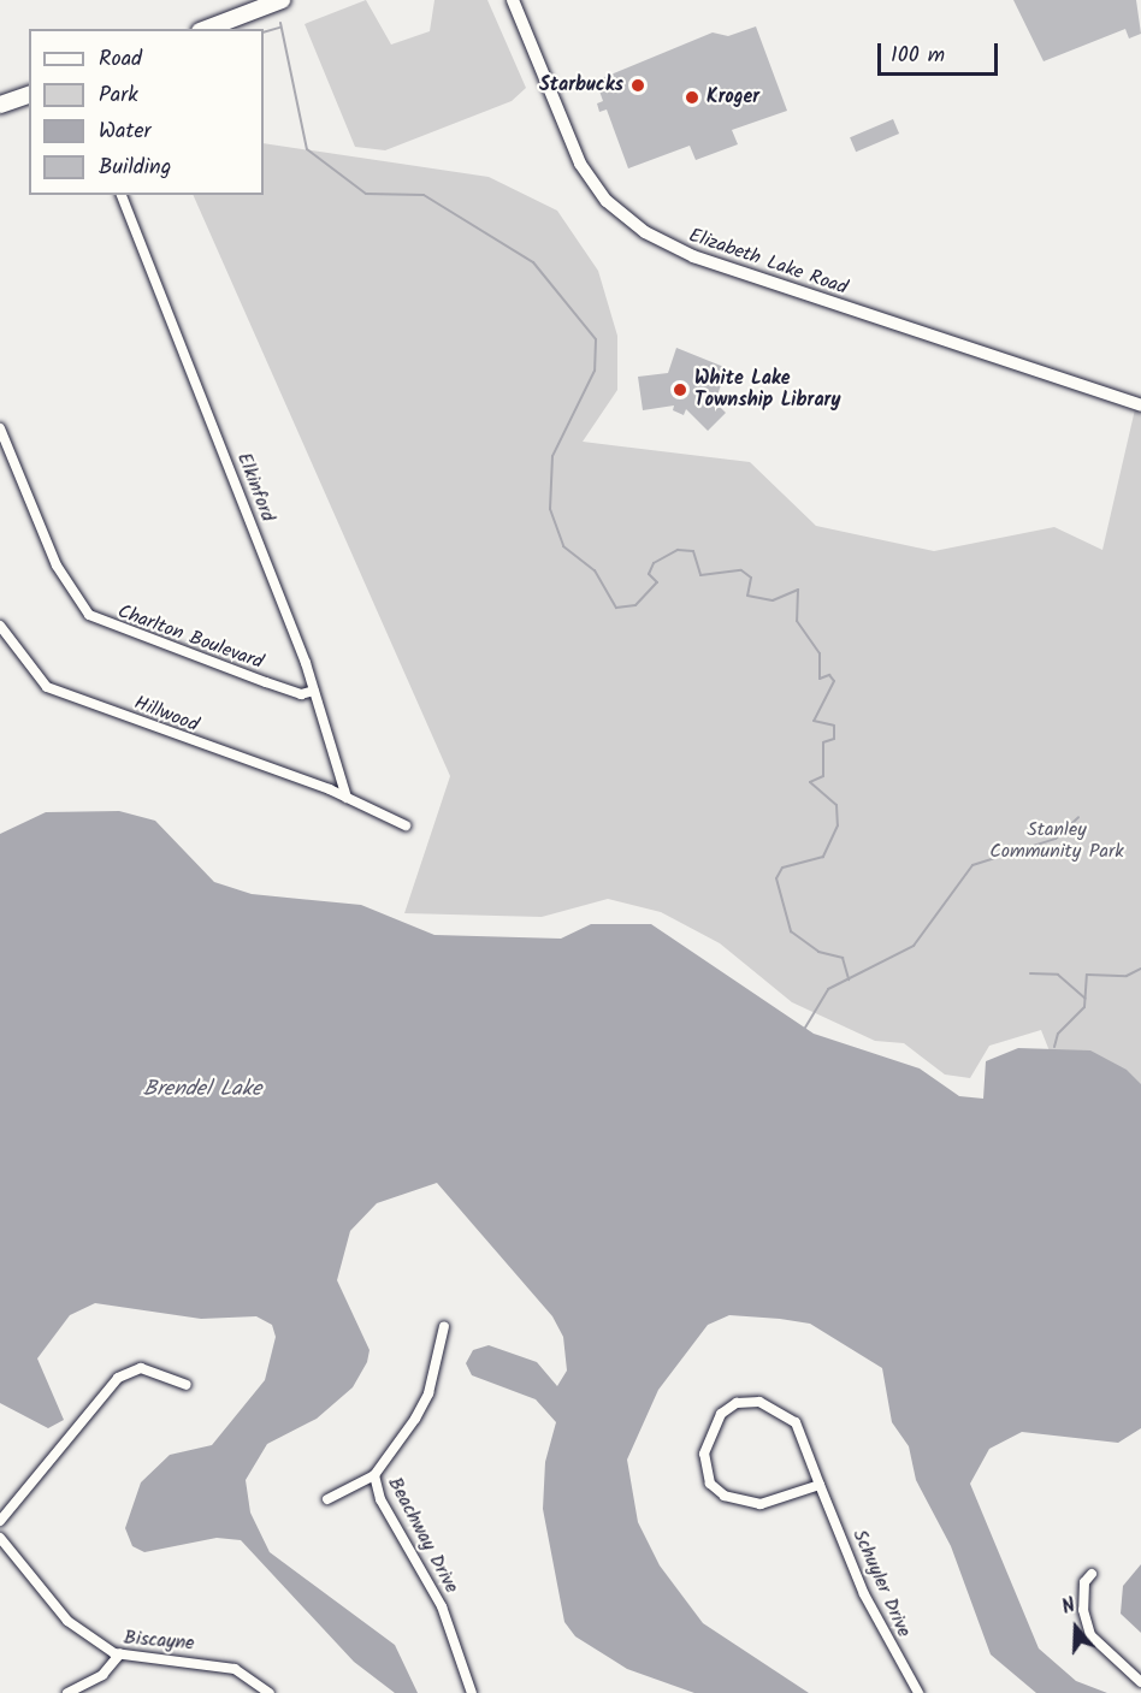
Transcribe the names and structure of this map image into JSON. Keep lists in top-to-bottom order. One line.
{"streets":{"street":["Elizabeth Lake Road","Elkinford","Charlton Boulevard","Hillwood","Beachway Drive","Schuyler Drive","Biscayne"]},"crossings":[["Elkinford","Charlton Boulevard"],["Elkinford","Hillwood"]],"water":["Brendel Lake"],"parks":["Stanley Community Park"],"places":["Starbucks","Kroger","White Lake Township Library"],"legend":["Road","Park","Water","Building"],"scale_bar":"100 m","north":"top"}
